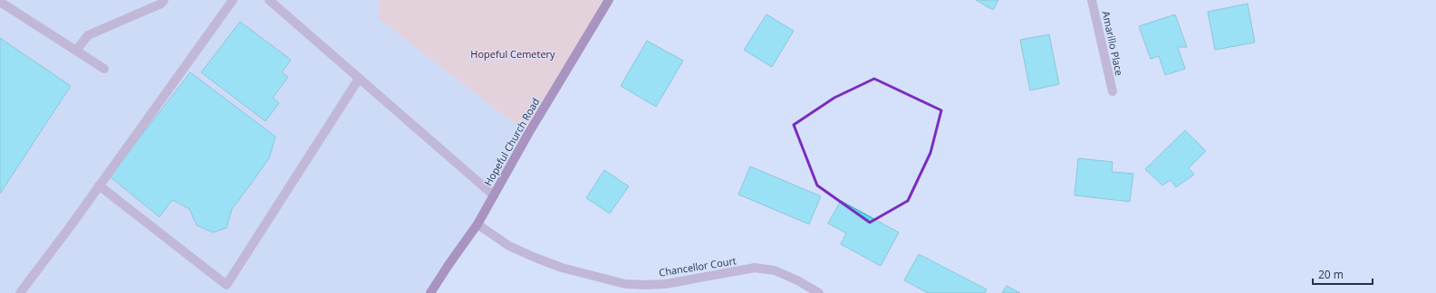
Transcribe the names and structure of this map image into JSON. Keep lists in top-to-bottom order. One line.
{"streets":{"main road":["Hopeful Church Road"],"street":["Amarillo Place","Chancellor Court"]},"crossings":[["Hopeful Church Road","Chancellor Court"]],"parks":["Hopeful Cemetery"],"scale_bar":"20 m"}
